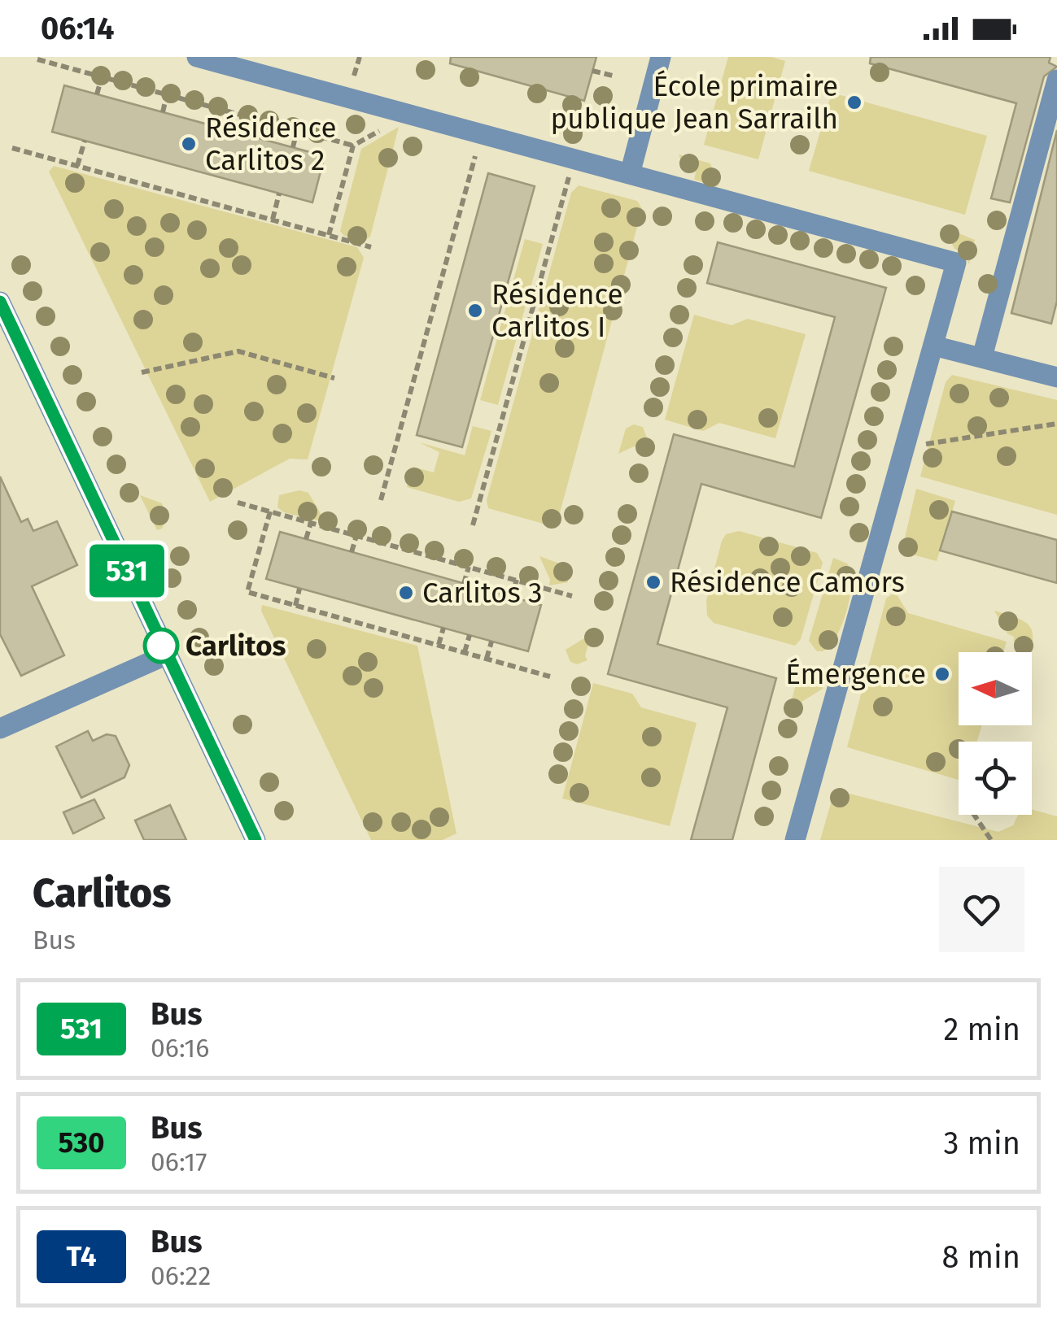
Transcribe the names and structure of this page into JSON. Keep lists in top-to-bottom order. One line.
{"places":["École primaire publique Jean Sarrailh","Résidence Carlitos 2","Résidence Carlitos I","Résidence Camors","Carlitos 3","Carlitos","Émergence"],"lines":["bus line 531"],"north":"left","page":{"status":"06:14","on_map":"531","heading":["Carlitos","Bus"],"list":[{"mark":"531","name":"Bus","note":"06:16","value":"2 min"},{"mark":"530","name":"Bus","note":"06:17","value":"3 min"},{"mark":"T4","name":"Bus","note":"06:22","value":"8 min"}]}}
